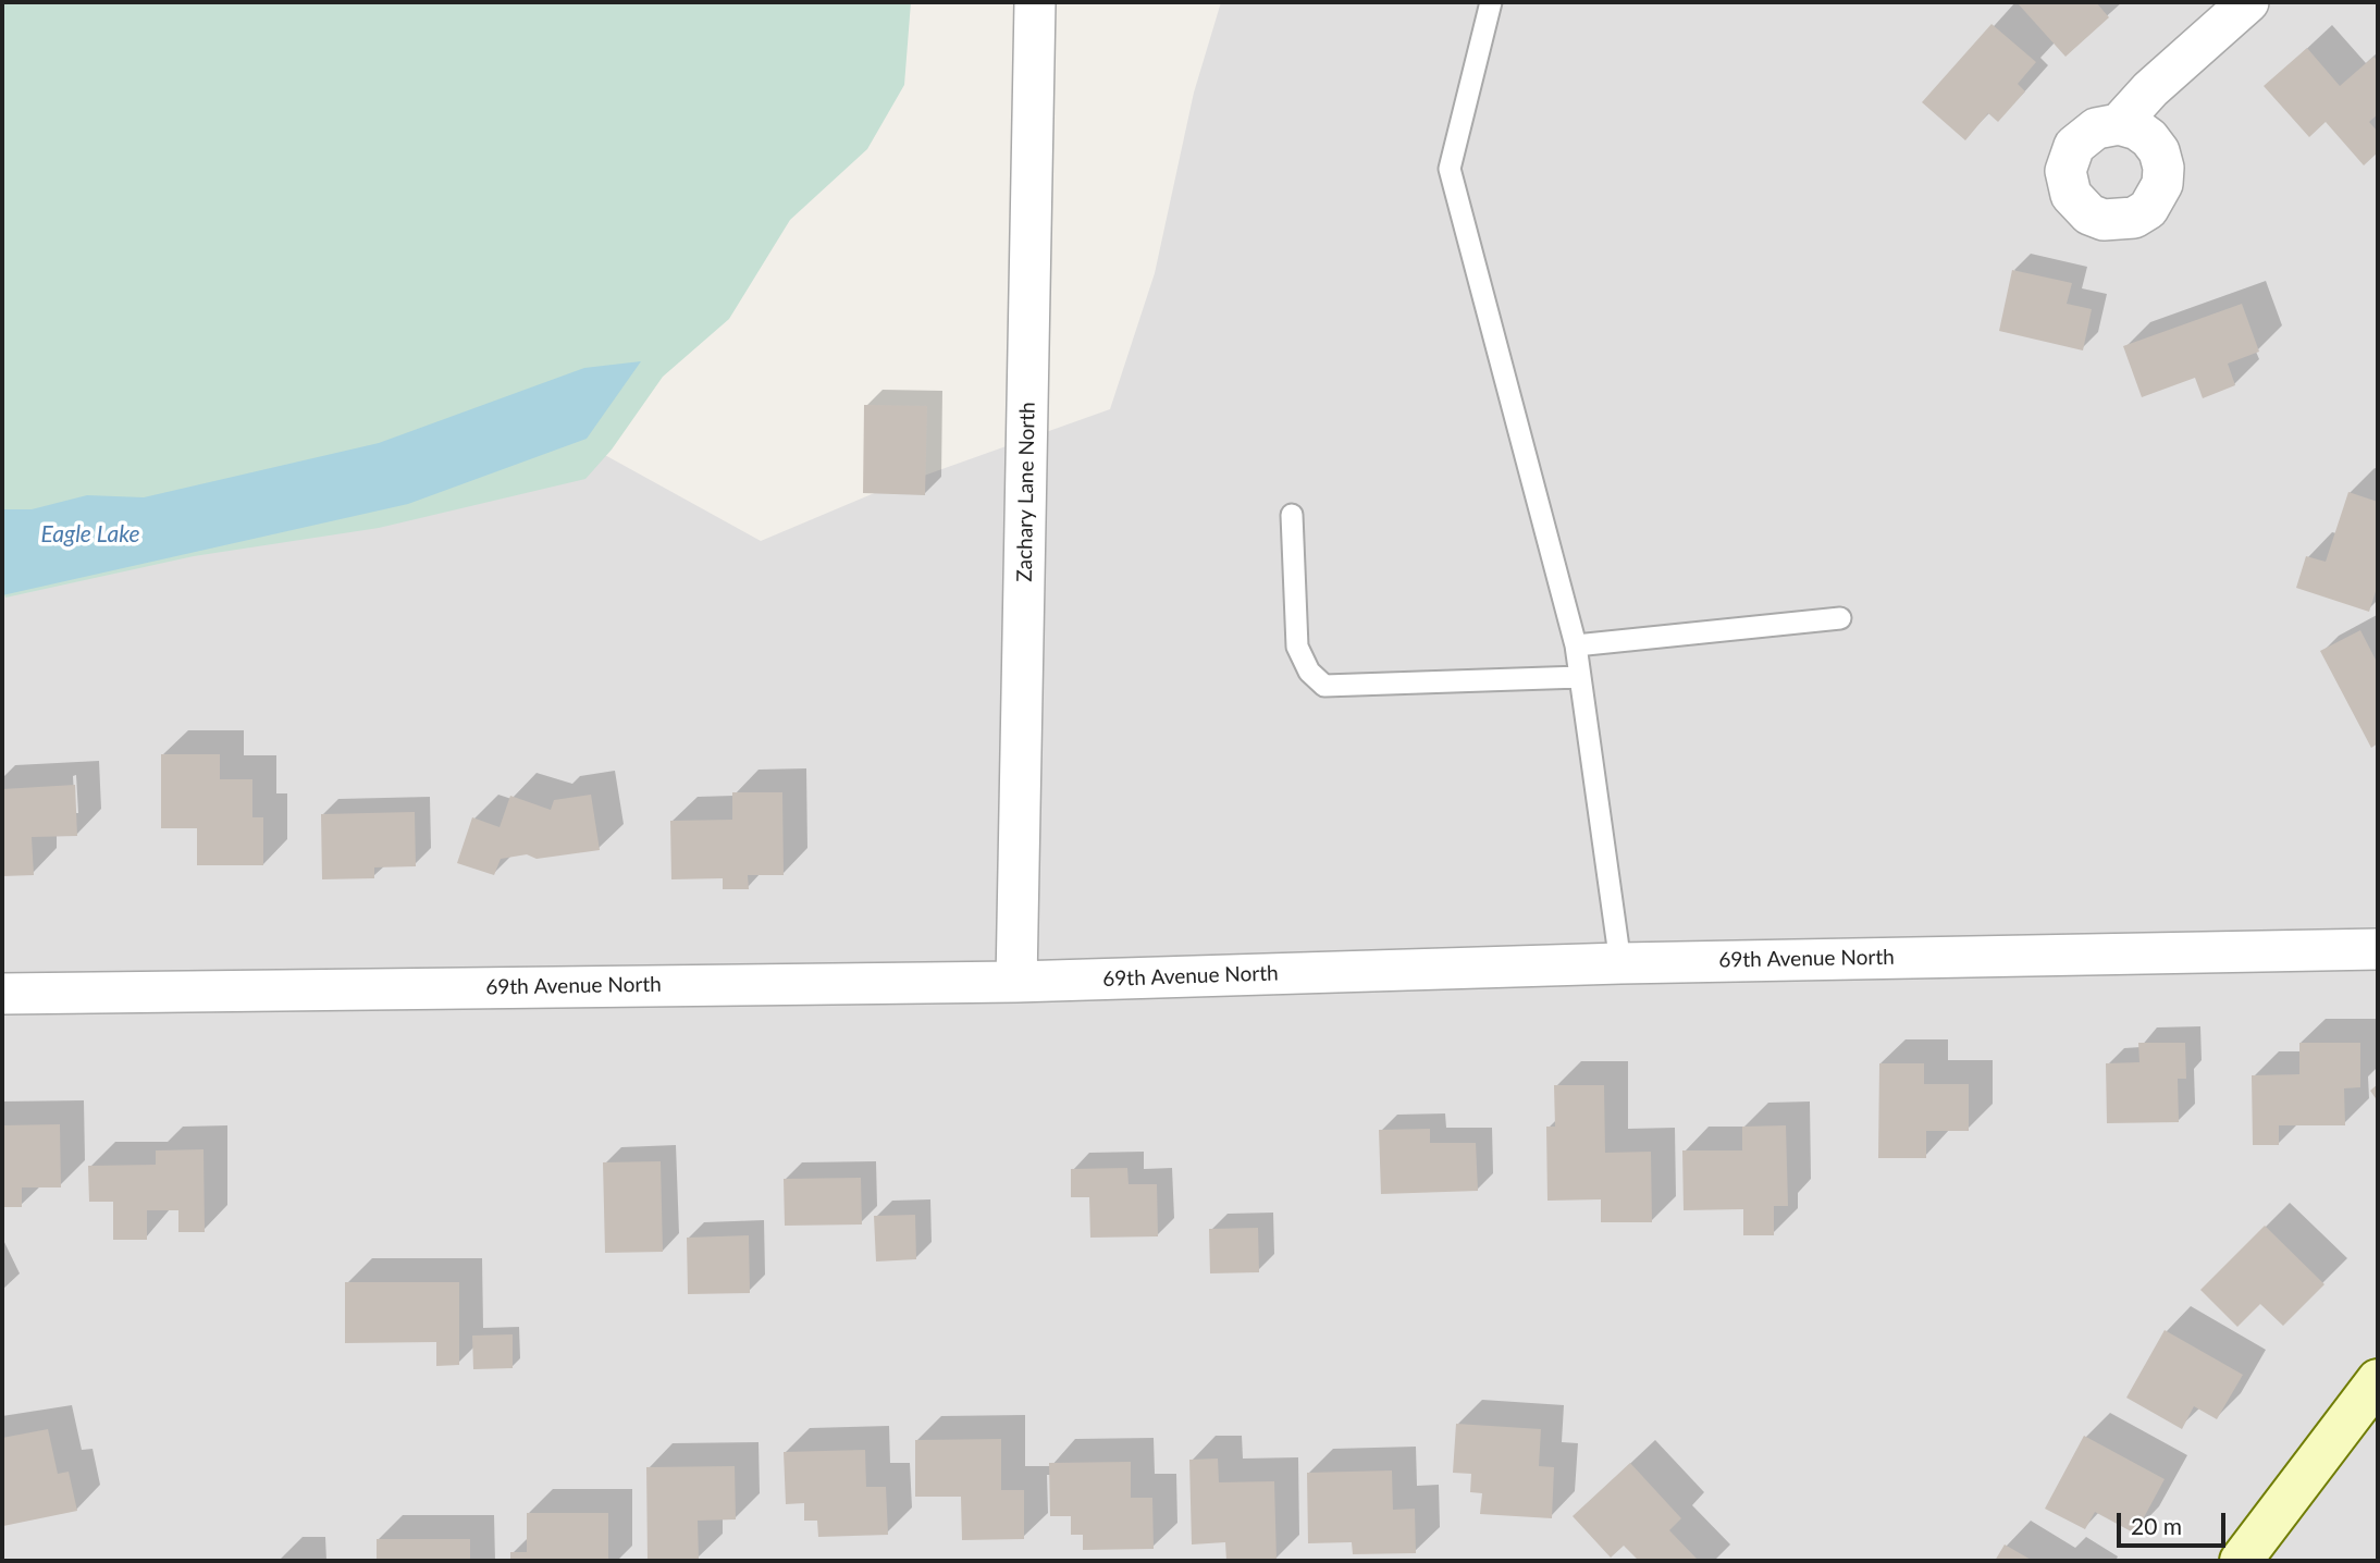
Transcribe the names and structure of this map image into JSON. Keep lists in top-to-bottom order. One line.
{"streets":{"street":["Zachary Lane North","69th Avenue North"]},"crossings":[["Zachary Lane North","69th Avenue North"]],"water":["Eagle Lake"],"scale_bar":"20 m"}
